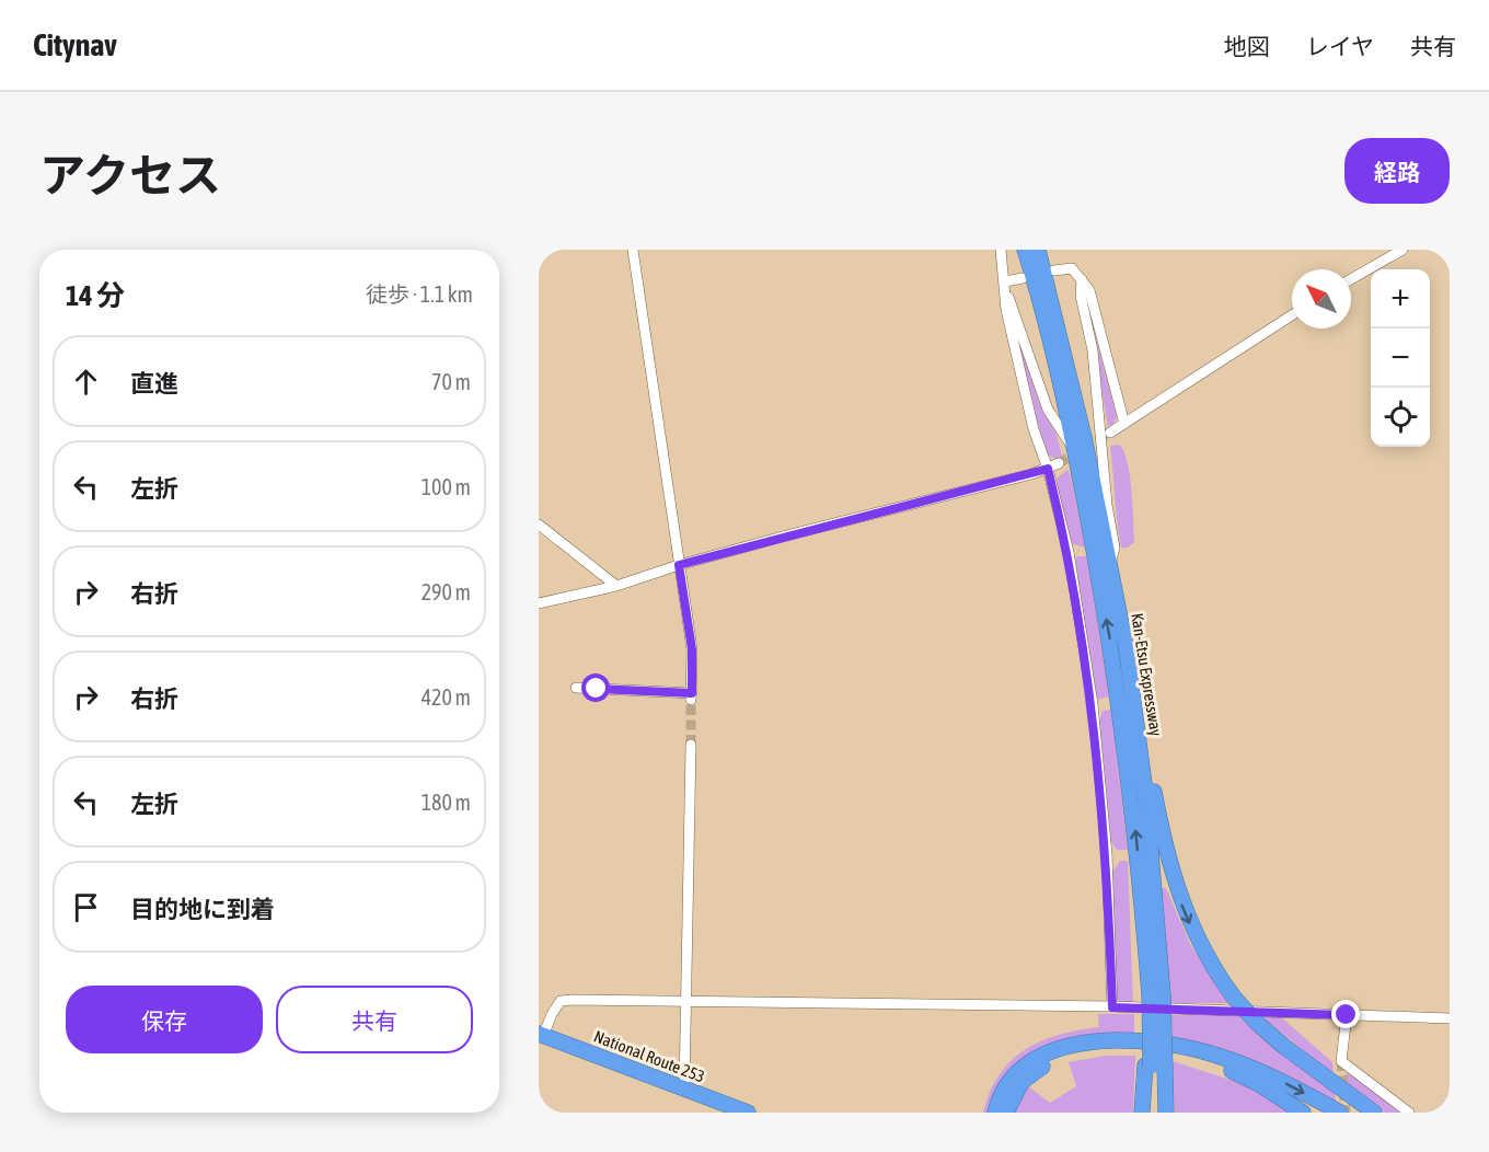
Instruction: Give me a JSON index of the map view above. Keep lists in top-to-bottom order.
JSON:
{
  "streets": {
    "highway": ["Kan-Etsu Expressway", "National Route 253"]
  },
  "north": "top left",
  "page": {
    "header": "Citynav",
    "nav": ["地図", "レイヤ", "共有"],
    "title": "アクセス",
    "buttons": [
      "経路",
      ["保存", "共有"]
    ],
    "heading": ["14 分", "徒歩 · 1.1 km"],
    "map_buttons": ["+", "−"],
    "list": [
      ["直進", "70 m"],
      ["左折", "100 m"],
      ["右折", "290 m"],
      ["右折", "420 m"],
      ["左折", "180 m"],
      "目的地に到着"
    ]
  }
}
